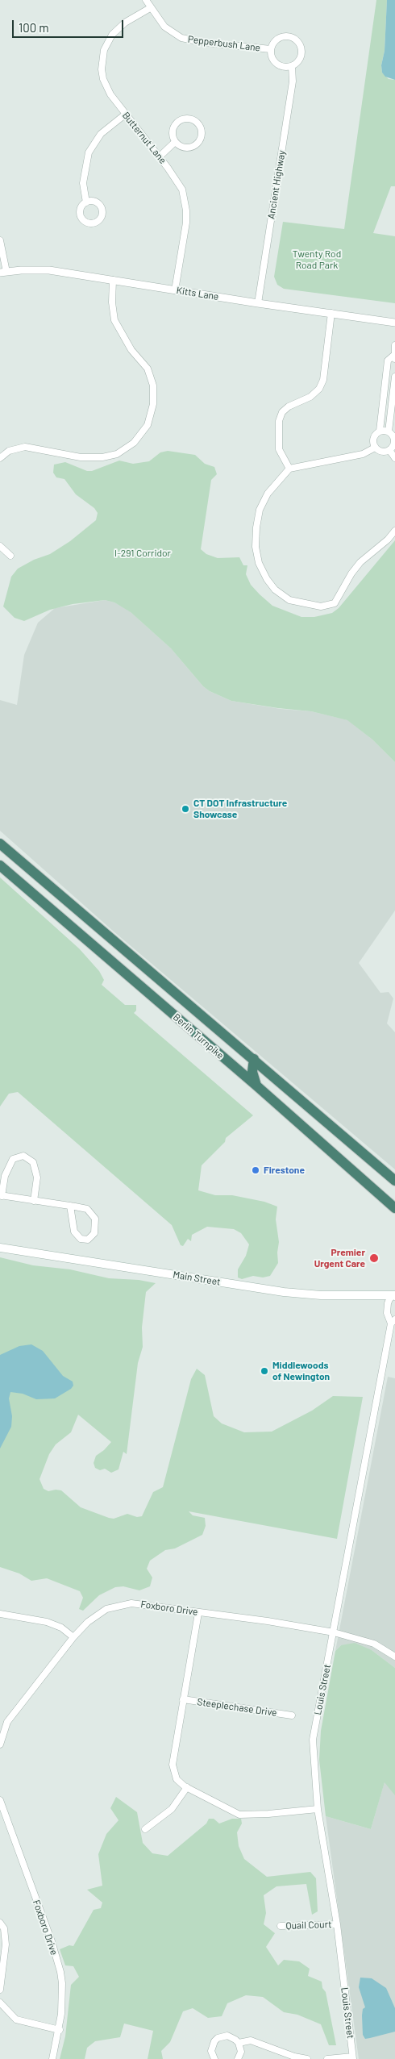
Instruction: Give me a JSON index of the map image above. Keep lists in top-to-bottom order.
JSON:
{
  "streets": {
    "highway": ["Berlin Turnpike"],
    "main road": ["Main Street"],
    "street": [
      "Pepperbush Lane",
      "Butternut Lane",
      "Ancient Highway",
      "Kitts Lane",
      "Foxboro Drive",
      "Louis Street",
      "Steeplechase Drive",
      "Quail Court"
    ]
  },
  "crossings": [
    ["Pepperbush Lane", "Butternut Lane"],
    ["Pepperbush Lane", "Ancient Highway"],
    ["Butternut Lane", "Kitts Lane"],
    ["Ancient Highway", "Kitts Lane"],
    ["Main Street", "Louis Street"],
    ["Foxboro Drive", "Louis Street"],
    ["Foxboro Drive", "Steeplechase Drive"],
    ["Louis Street", "Steeplechase Drive"],
    ["Louis Street", "Quail Court"]
  ],
  "parks": ["Twenty Rod Road Park", "I-291 Corridor"],
  "places": [
    "CT DOT Infrastructure Showcase",
    "Firestone",
    "Premier Urgent Care",
    "Middlewoods of Newington"
  ],
  "scale_bar": "100 m"
}
